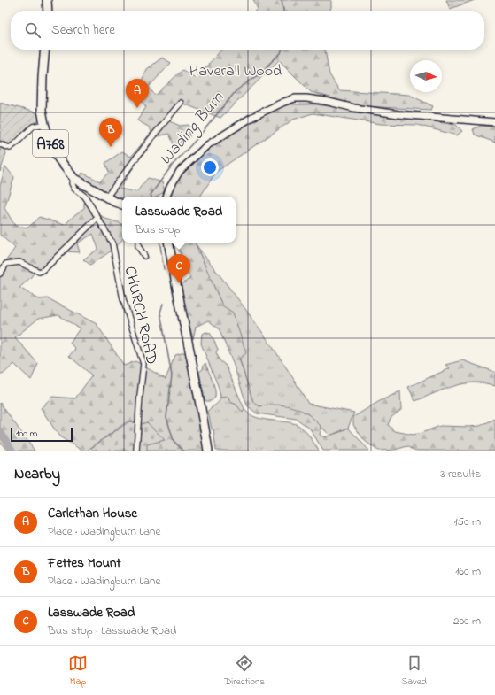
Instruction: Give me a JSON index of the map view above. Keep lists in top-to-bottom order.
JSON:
{
  "streets": {
    "main road": ["A768"],
    "street": ["CHURCH ROAD"]
  },
  "crossings": [
    ["A768", "CHURCH ROAD"]
  ],
  "water": ["Wading Burn"],
  "parks": ["Haverall Wood"],
  "scale_bar": "100 m",
  "north": "right",
  "page": {
    "search": "Search here",
    "pins": ["A", "B", "C"],
    "popup": ["Lasswade Road", "Bus stop"],
    "scale": "100 m",
    "heading": ["Nearby", "3 results"],
    "list": [
      {
        "mark": "A",
        "name": "Carlethan House",
        "note": "Place · Wadingburn Lane",
        "value": "150 m"
      },
      {
        "mark": "B",
        "name": "Fettes Mount",
        "note": "Place · Wadingburn Lane",
        "value": "160 m"
      },
      {
        "mark": "C",
        "name": "Lasswade Road",
        "note": "Bus stop · Lasswade Road",
        "value": "200 m"
      }
    ],
    "nav": ["Map", "Directions", "Saved"]
  }
}
